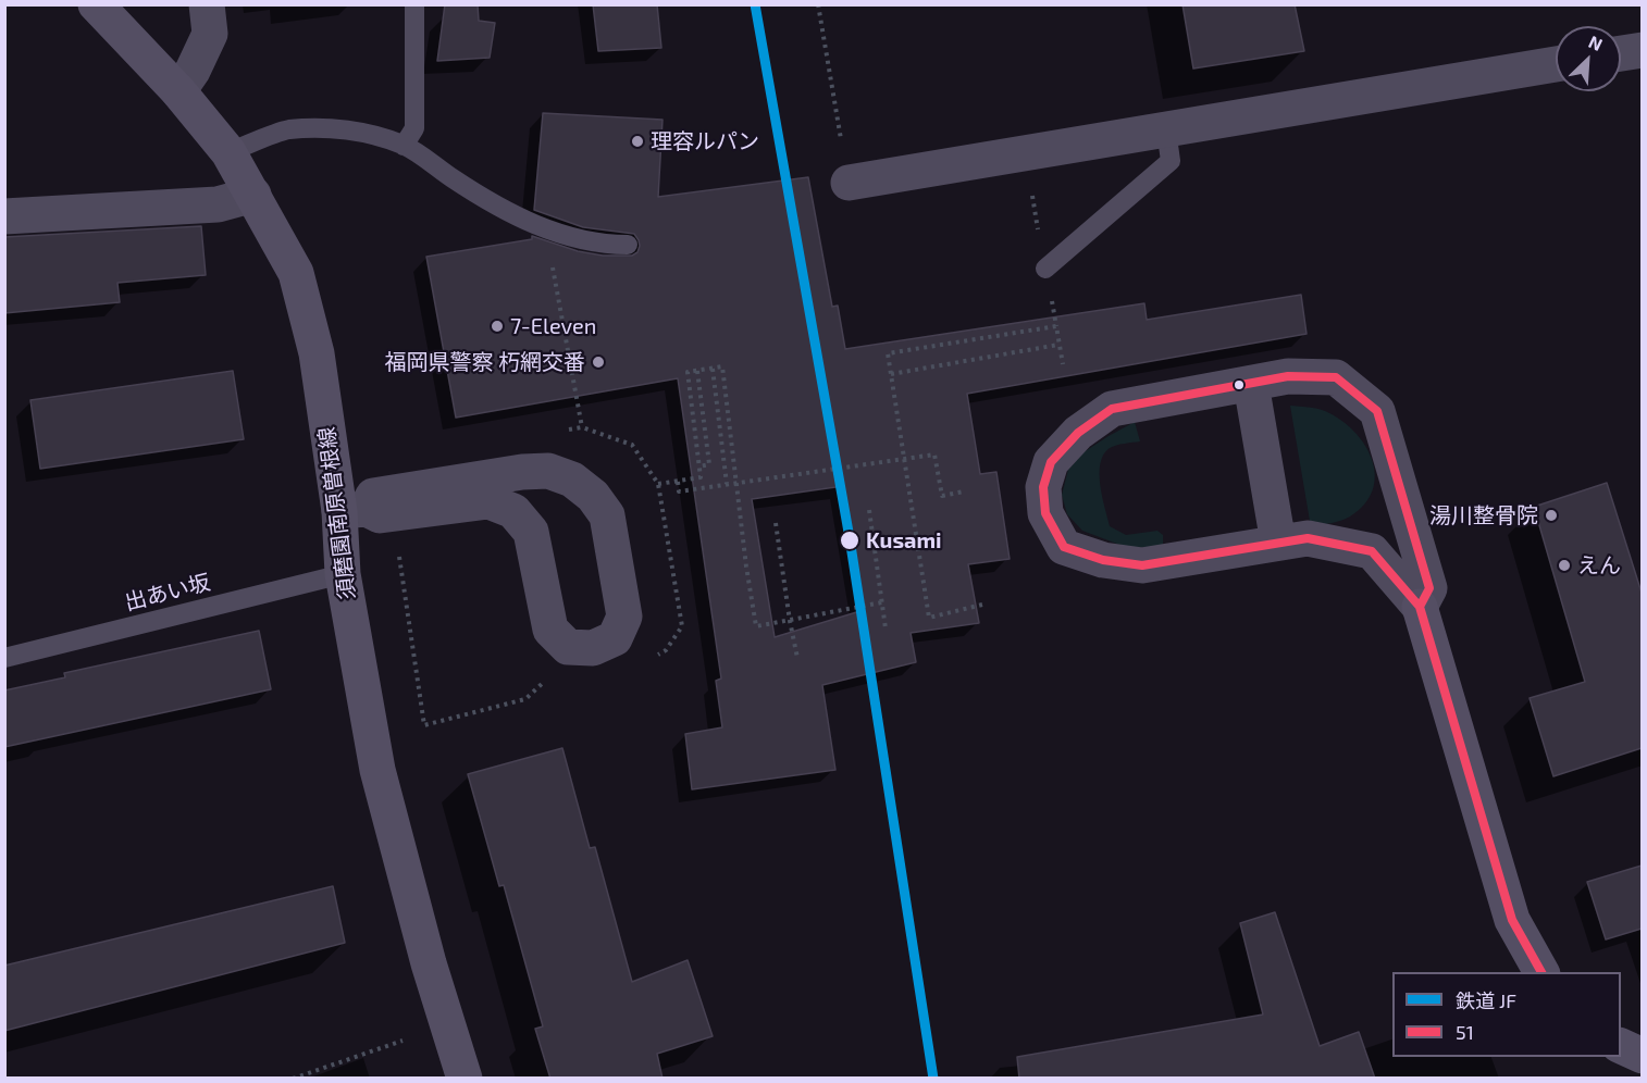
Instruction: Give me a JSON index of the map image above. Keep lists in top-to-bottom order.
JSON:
{
  "streets": {
    "main road": ["須磨園南原曽根線"],
    "lane": ["出あい坂"]
  },
  "crossings": [
    ["須磨園南原曽根線", "出あい坂"]
  ],
  "places": [
    "理容ルパン",
    "7-Eleven",
    "福岡県警察 朽網交番",
    "湯川整骨院",
    "Kusami",
    "えん"
  ],
  "lines": ["rail line JF", "transit line 51"],
  "legend": ["鉄道 JF", "51"],
  "north": "top right"
}
